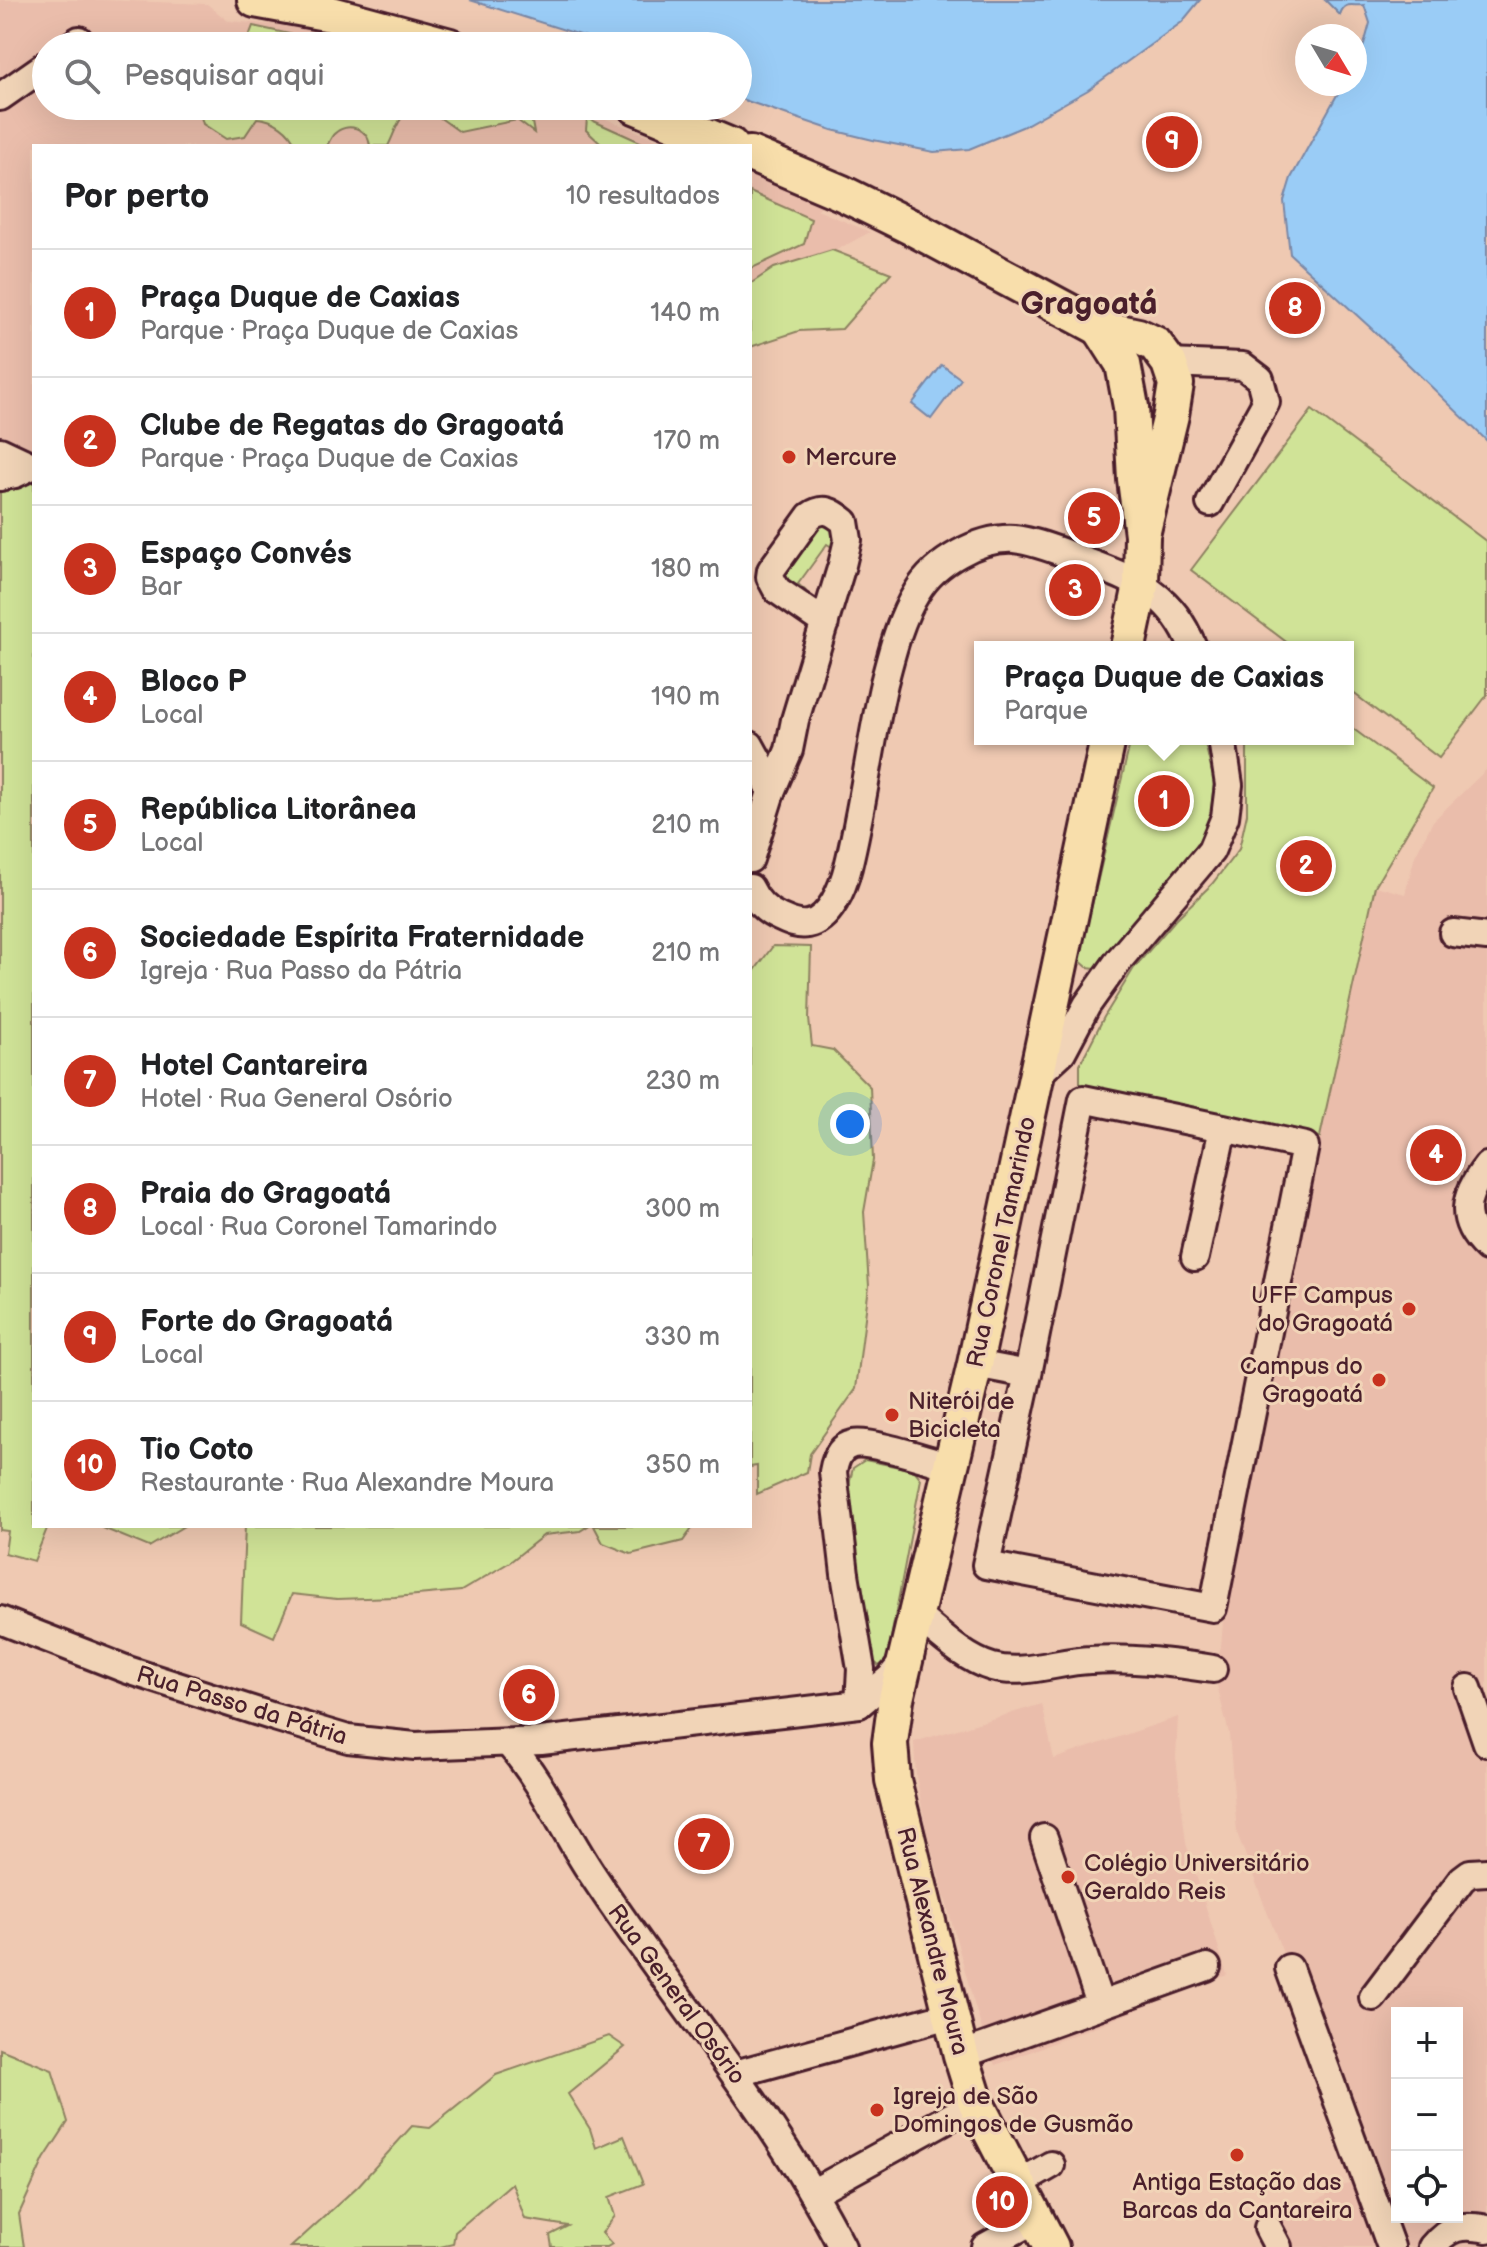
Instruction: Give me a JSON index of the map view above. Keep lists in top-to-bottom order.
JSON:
{
  "streets": {
    "main road": ["Rua Coronel Tamarindo", "Rua Alexandre Moura"],
    "street": ["Rua Passo da Pátria", "Rua General Osório"]
  },
  "crossings": [
    ["Rua Coronel Tamarindo", "Rua Alexandre Moura"],
    ["Rua Passo da Pátria", "Rua General Osório"]
  ],
  "districts": ["Gragoatá"],
  "places": [
    "Mercure",
    "UFF Campus do Gragoatá",
    "Campus do Gragoatá",
    "Niterói de Bicicleta",
    "Colégio Universitário Geraldo Reis",
    "Igreja de São Domingos de Gusmão",
    "Antiga Estação das Barcas da Cantareira"
  ],
  "north": "bottom right",
  "page": {
    "search": "Pesquisar aqui",
    "pins": [
      "9",
      "8",
      "5",
      "3",
      "1",
      "2",
      "4",
      "6",
      "7",
      "10"
    ],
    "heading": ["Por perto", "10 resultados"],
    "list": [
      {
        "mark": "1",
        "name": "Praça Duque de Caxias",
        "note": "Parque · Praça Duque de Caxias",
        "value": "140 m"
      },
      {
        "mark": "2",
        "name": "Clube de Regatas do Gragoatá",
        "note": "Parque · Praça Duque de Caxias",
        "value": "170 m"
      },
      {
        "mark": "3",
        "name": "Espaço Convés",
        "note": "Bar",
        "value": "180 m"
      },
      {
        "mark": "4",
        "name": "Bloco P",
        "note": "Local",
        "value": "190 m"
      },
      {
        "mark": "5",
        "name": "República Litorânea",
        "note": "Local",
        "value": "210 m"
      },
      {
        "mark": "6",
        "name": "Sociedade Espírita Fraternidade",
        "note": "Igreja · Rua Passo da Pátria",
        "value": "210 m"
      },
      {
        "mark": "7",
        "name": "Hotel Cantareira",
        "note": "Hotel · Rua General Osório",
        "value": "230 m"
      },
      {
        "mark": "8",
        "name": "Praia do Gragoatá",
        "note": "Local · Rua Coronel Tamarindo",
        "value": "300 m"
      },
      {
        "mark": "9",
        "name": "Forte do Gragoatá",
        "note": "Local",
        "value": "330 m"
      },
      {
        "mark": "10",
        "name": "Tio Coto",
        "note": "Restaurante · Rua Alexandre Moura",
        "value": "350 m"
      }
    ],
    "popup": ["Praça Duque de Caxias", "Parque"],
    "map_buttons": ["+", "−"]
  }
}
